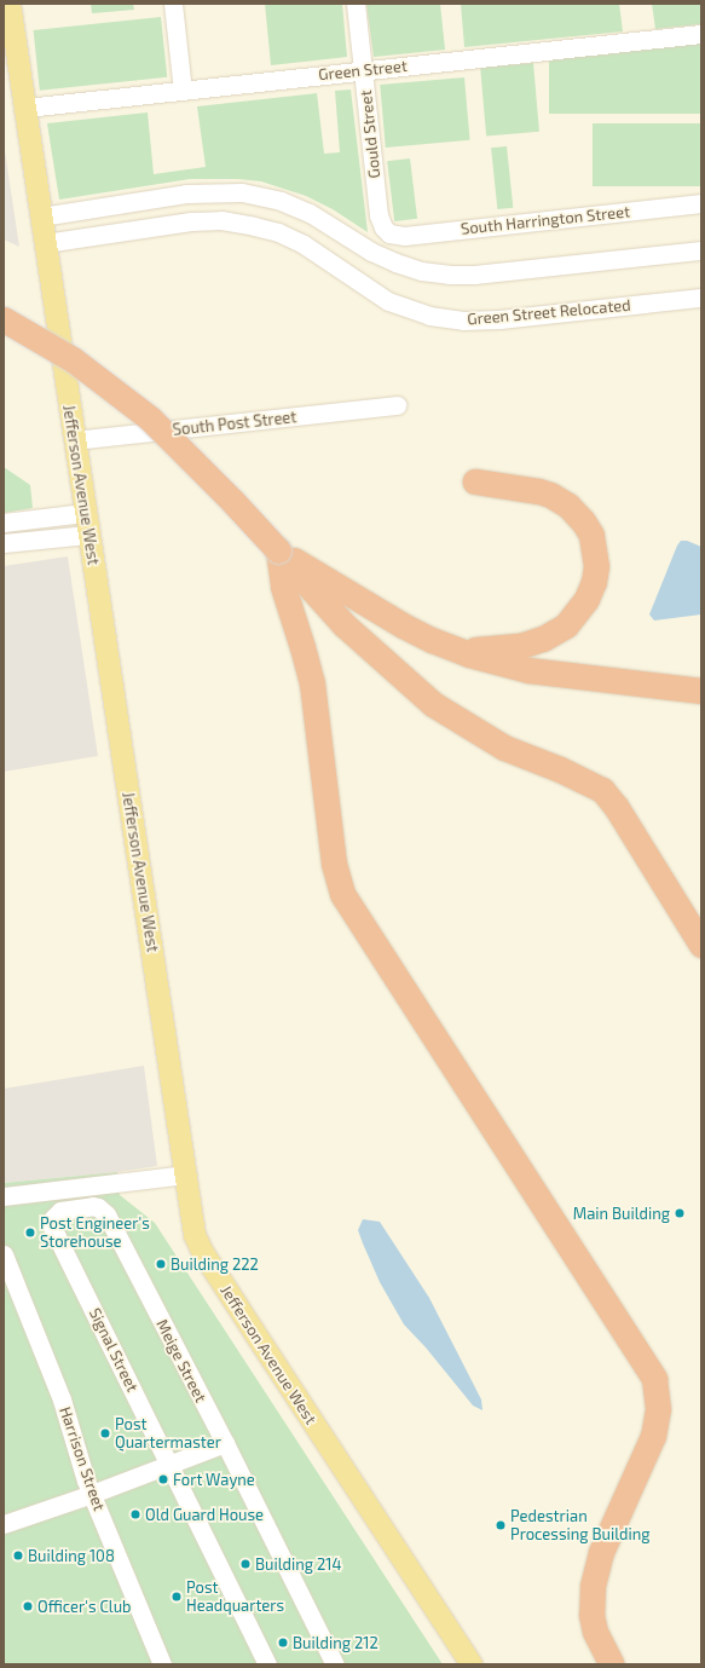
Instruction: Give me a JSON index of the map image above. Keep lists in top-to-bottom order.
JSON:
{
  "streets": {
    "main road": ["Jefferson Avenue West"],
    "street": [
      "Green Street",
      "Gould Street",
      "South Harrington Street",
      "Green Street Relocated",
      "South Post Street",
      "Signal Street",
      "Meige Street",
      "Harrison Street"
    ]
  },
  "crossings": [
    ["Green Street", "Gould Street"],
    ["Green Street", "Jefferson Avenue West"],
    ["Gould Street", "South Harrington Street"],
    ["Green Street Relocated", "Jefferson Avenue West"],
    ["South Post Street", "Jefferson Avenue West"],
    ["Signal Street", "Meige Street"]
  ],
  "places": [
    "Main Building",
    "Post Engineer's Storehouse",
    "Building 222",
    "Post Quartermaster",
    "Fort Wayne",
    "Old Guard House",
    "Pedestrian Processing Building",
    "Building 108",
    "Building 214",
    "Post Headquarters",
    "Officer's Club",
    "Building 212"
  ]
}
